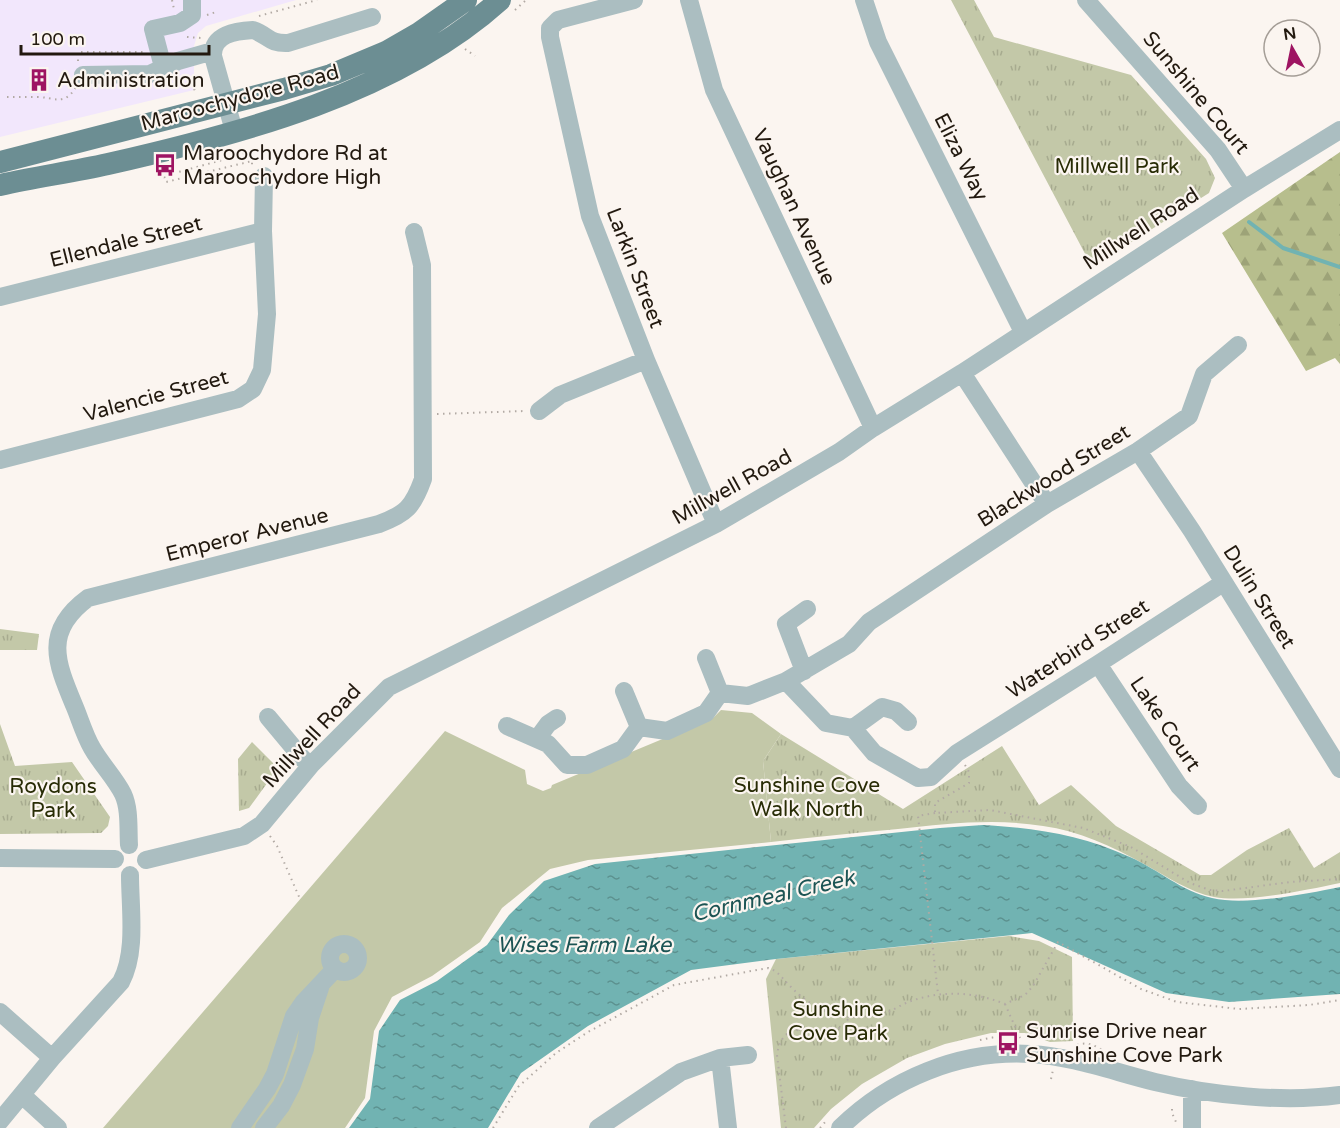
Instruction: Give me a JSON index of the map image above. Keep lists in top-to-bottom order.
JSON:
{
  "streets": {
    "main road": ["Maroochydore Road"],
    "street": [
      "Sunshine Court",
      "Eliza Way",
      "Vaughan Avenue",
      "Millwell Road",
      "Ellendale Street",
      "Larkin Street",
      "Valencie Street",
      "Blackwood Street",
      "Emperor Avenue",
      "Dulin Street",
      "Waterbird Street",
      "Lake Court"
    ]
  },
  "crossings": [
    ["Sunshine Court", "Millwell Road"],
    ["Eliza Way", "Millwell Road"],
    ["Vaughan Avenue", "Millwell Road"],
    ["Millwell Road", "Larkin Street"],
    ["Millwell Road", "Emperor Avenue"],
    ["Ellendale Street", "Valencie Street"],
    ["Blackwood Street", "Dulin Street"],
    ["Dulin Street", "Waterbird Street"],
    ["Waterbird Street", "Lake Court"]
  ],
  "water": ["Cornmeal Creek", "Wises Farm Lake"],
  "parks": [
    "Millwell Park",
    "Sunshine Cove Walk North",
    "Roydons Park",
    "Sunshine Cove Park"
  ],
  "places": {
    "building": ["Administration"],
    "bus stop": ["Maroochydore Rd at Maroochydore High", "Sunrise Drive near Sunshine Cove Park"]
  },
  "scale_bar": "100 m",
  "north": "top"
}
